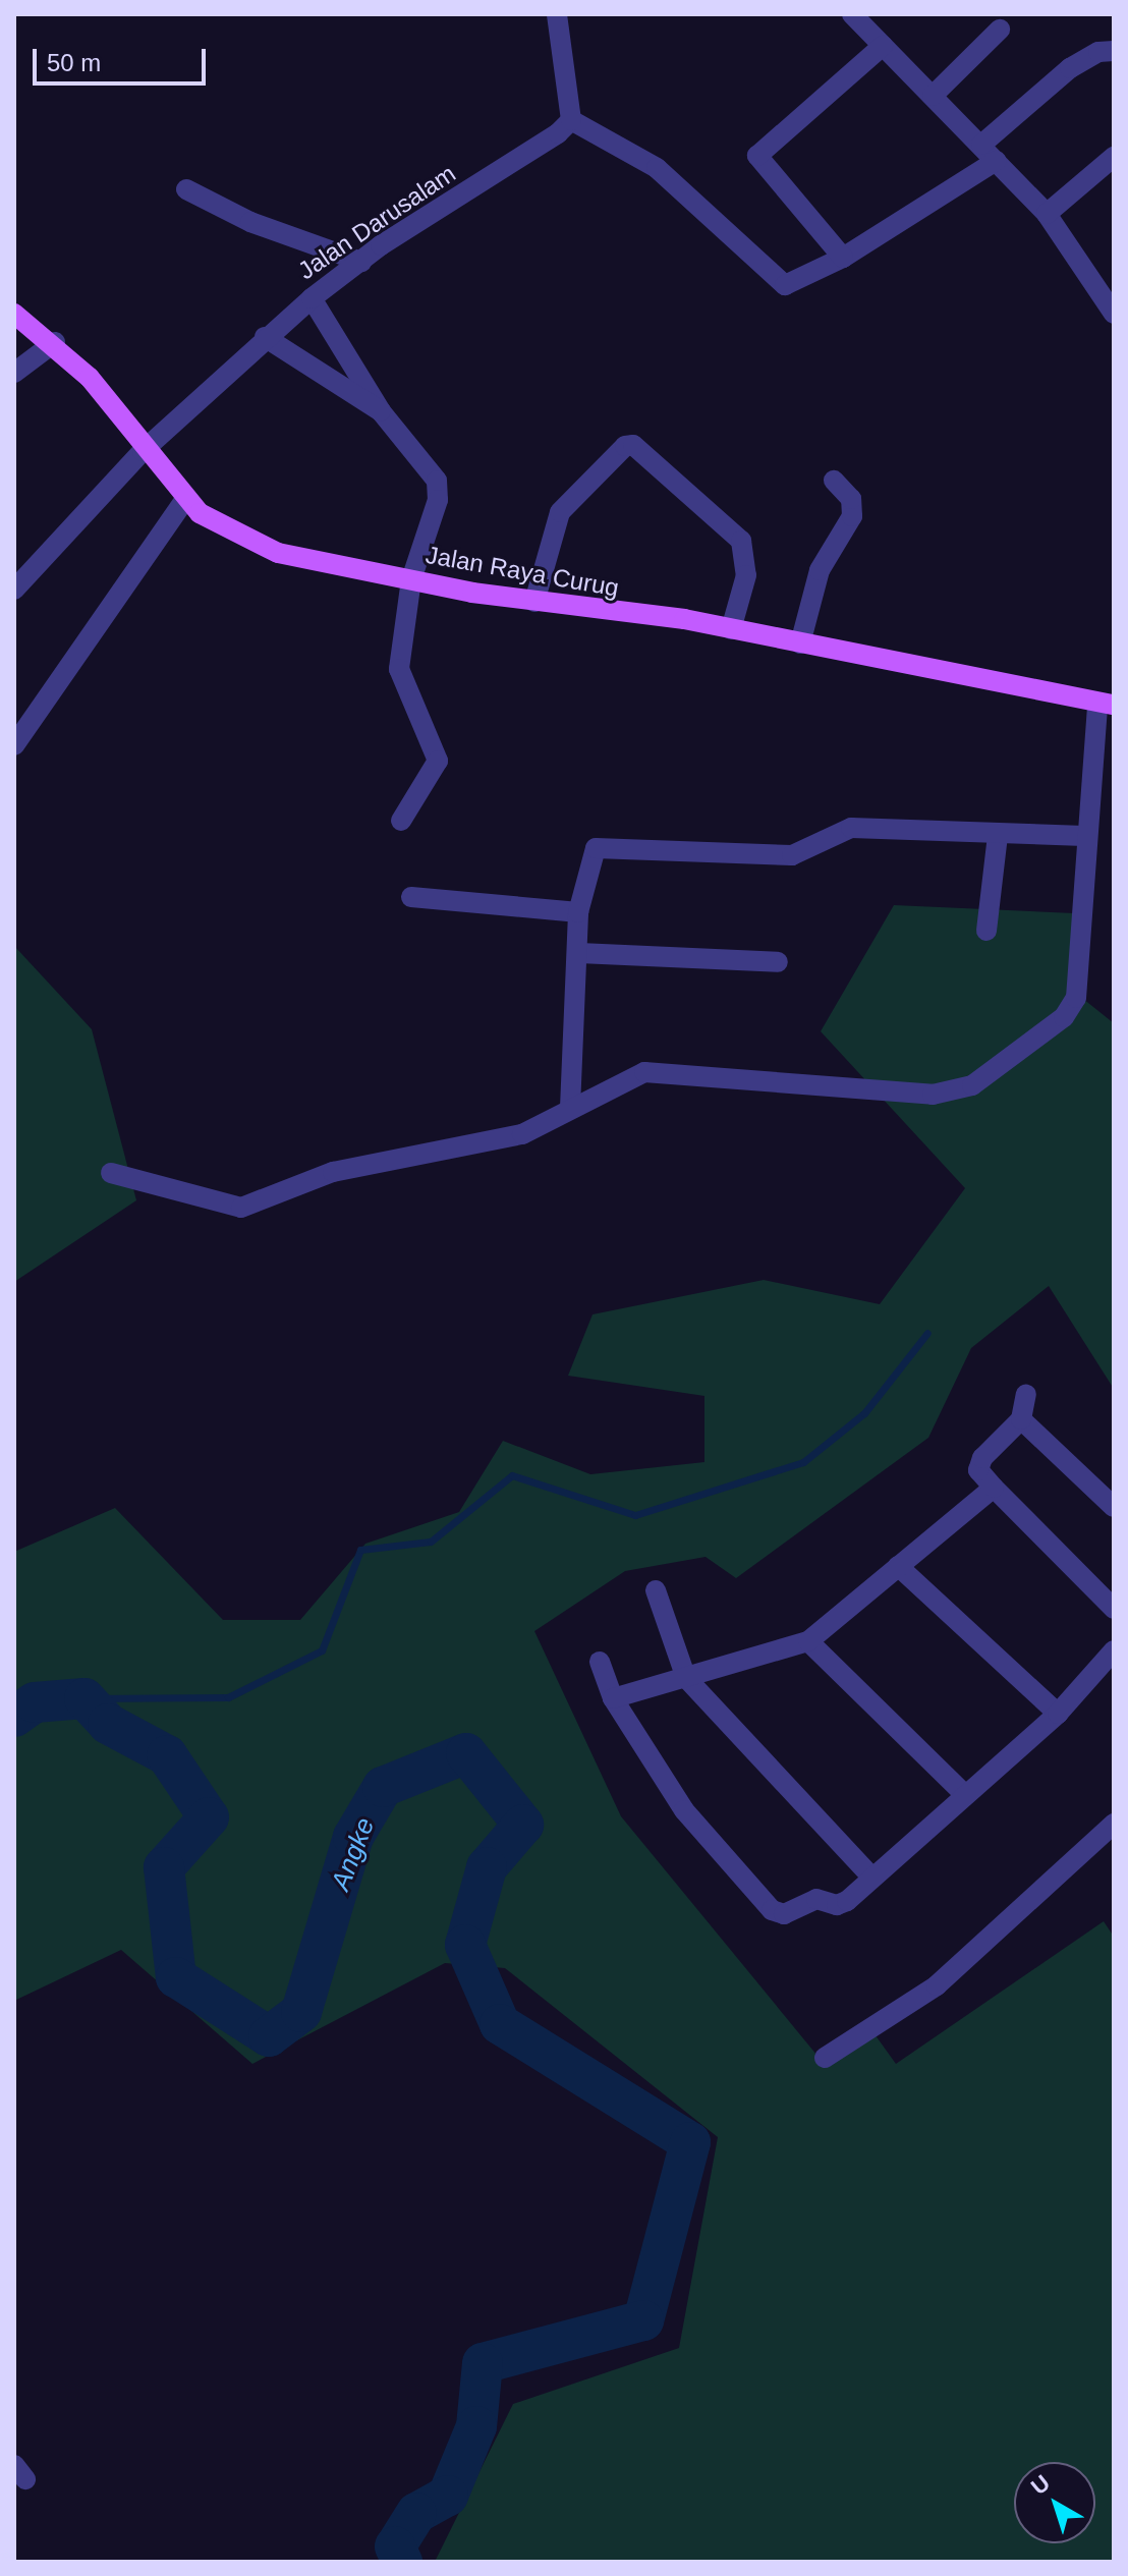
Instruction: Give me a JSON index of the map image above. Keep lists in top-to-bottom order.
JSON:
{
  "streets": {
    "main road": ["Jalan Raya Curug"],
    "street": ["Jalan Darusalam"]
  },
  "crossings": [
    ["Jalan Darusalam", "Jalan Raya Curug"]
  ],
  "water": ["Angke"],
  "scale_bar": "50 m",
  "north": "top left"
}
